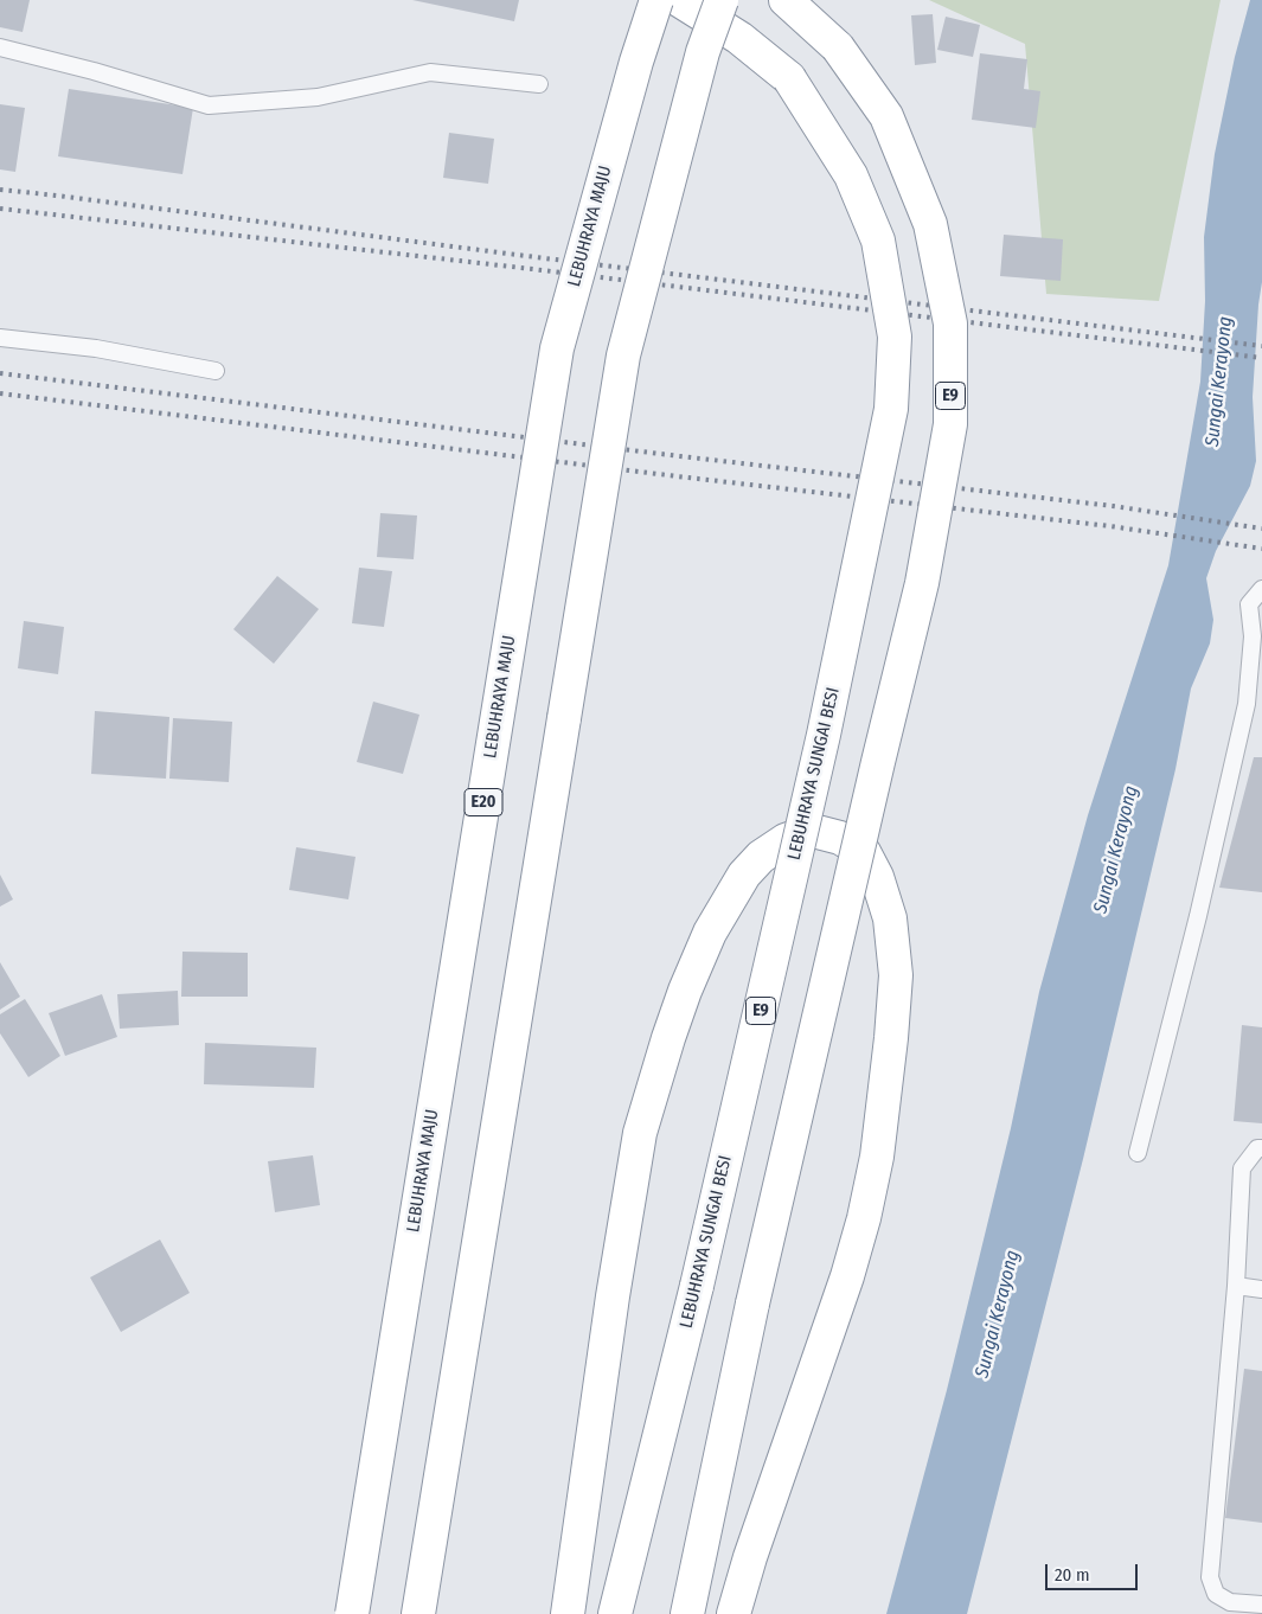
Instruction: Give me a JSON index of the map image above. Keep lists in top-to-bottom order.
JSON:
{
  "streets": {
    "highway": [
      "LEBUHRAYA MAJU",
      "E9",
      "LEBUHRAYA SUNGAI BESI",
      "E20"
    ]
  },
  "water": ["Sungai Kerayong"],
  "scale_bar": "20 m"
}
